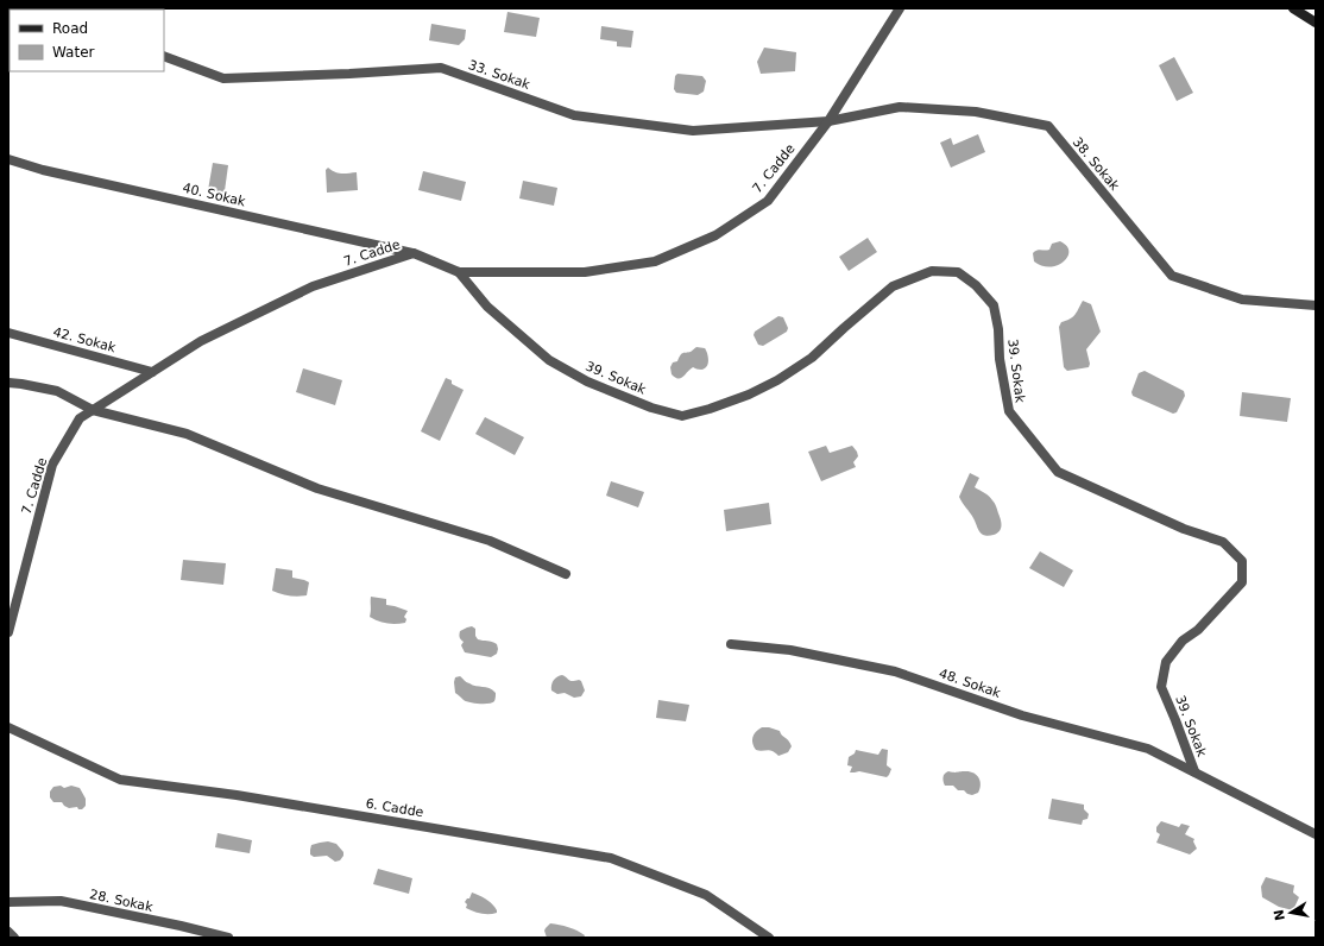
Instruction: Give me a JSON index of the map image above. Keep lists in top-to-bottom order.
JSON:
{
  "streets": {
    "street": [
      "33. Sokak",
      "38. Sokak",
      "7. Cadde",
      "40. Sokak",
      "42. Sokak",
      "39. Sokak",
      "48. Sokak",
      "6. Cadde",
      "28. Sokak"
    ]
  },
  "crossings": [
    ["33. Sokak", "38. Sokak"],
    ["33. Sokak", "7. Cadde"],
    ["38. Sokak", "7. Cadde"],
    ["7. Cadde", "40. Sokak"],
    ["7. Cadde", "42. Sokak"],
    ["7. Cadde", "39. Sokak"],
    ["39. Sokak", "48. Sokak"]
  ],
  "legend": ["Road", "Water"],
  "north": "left"
}
